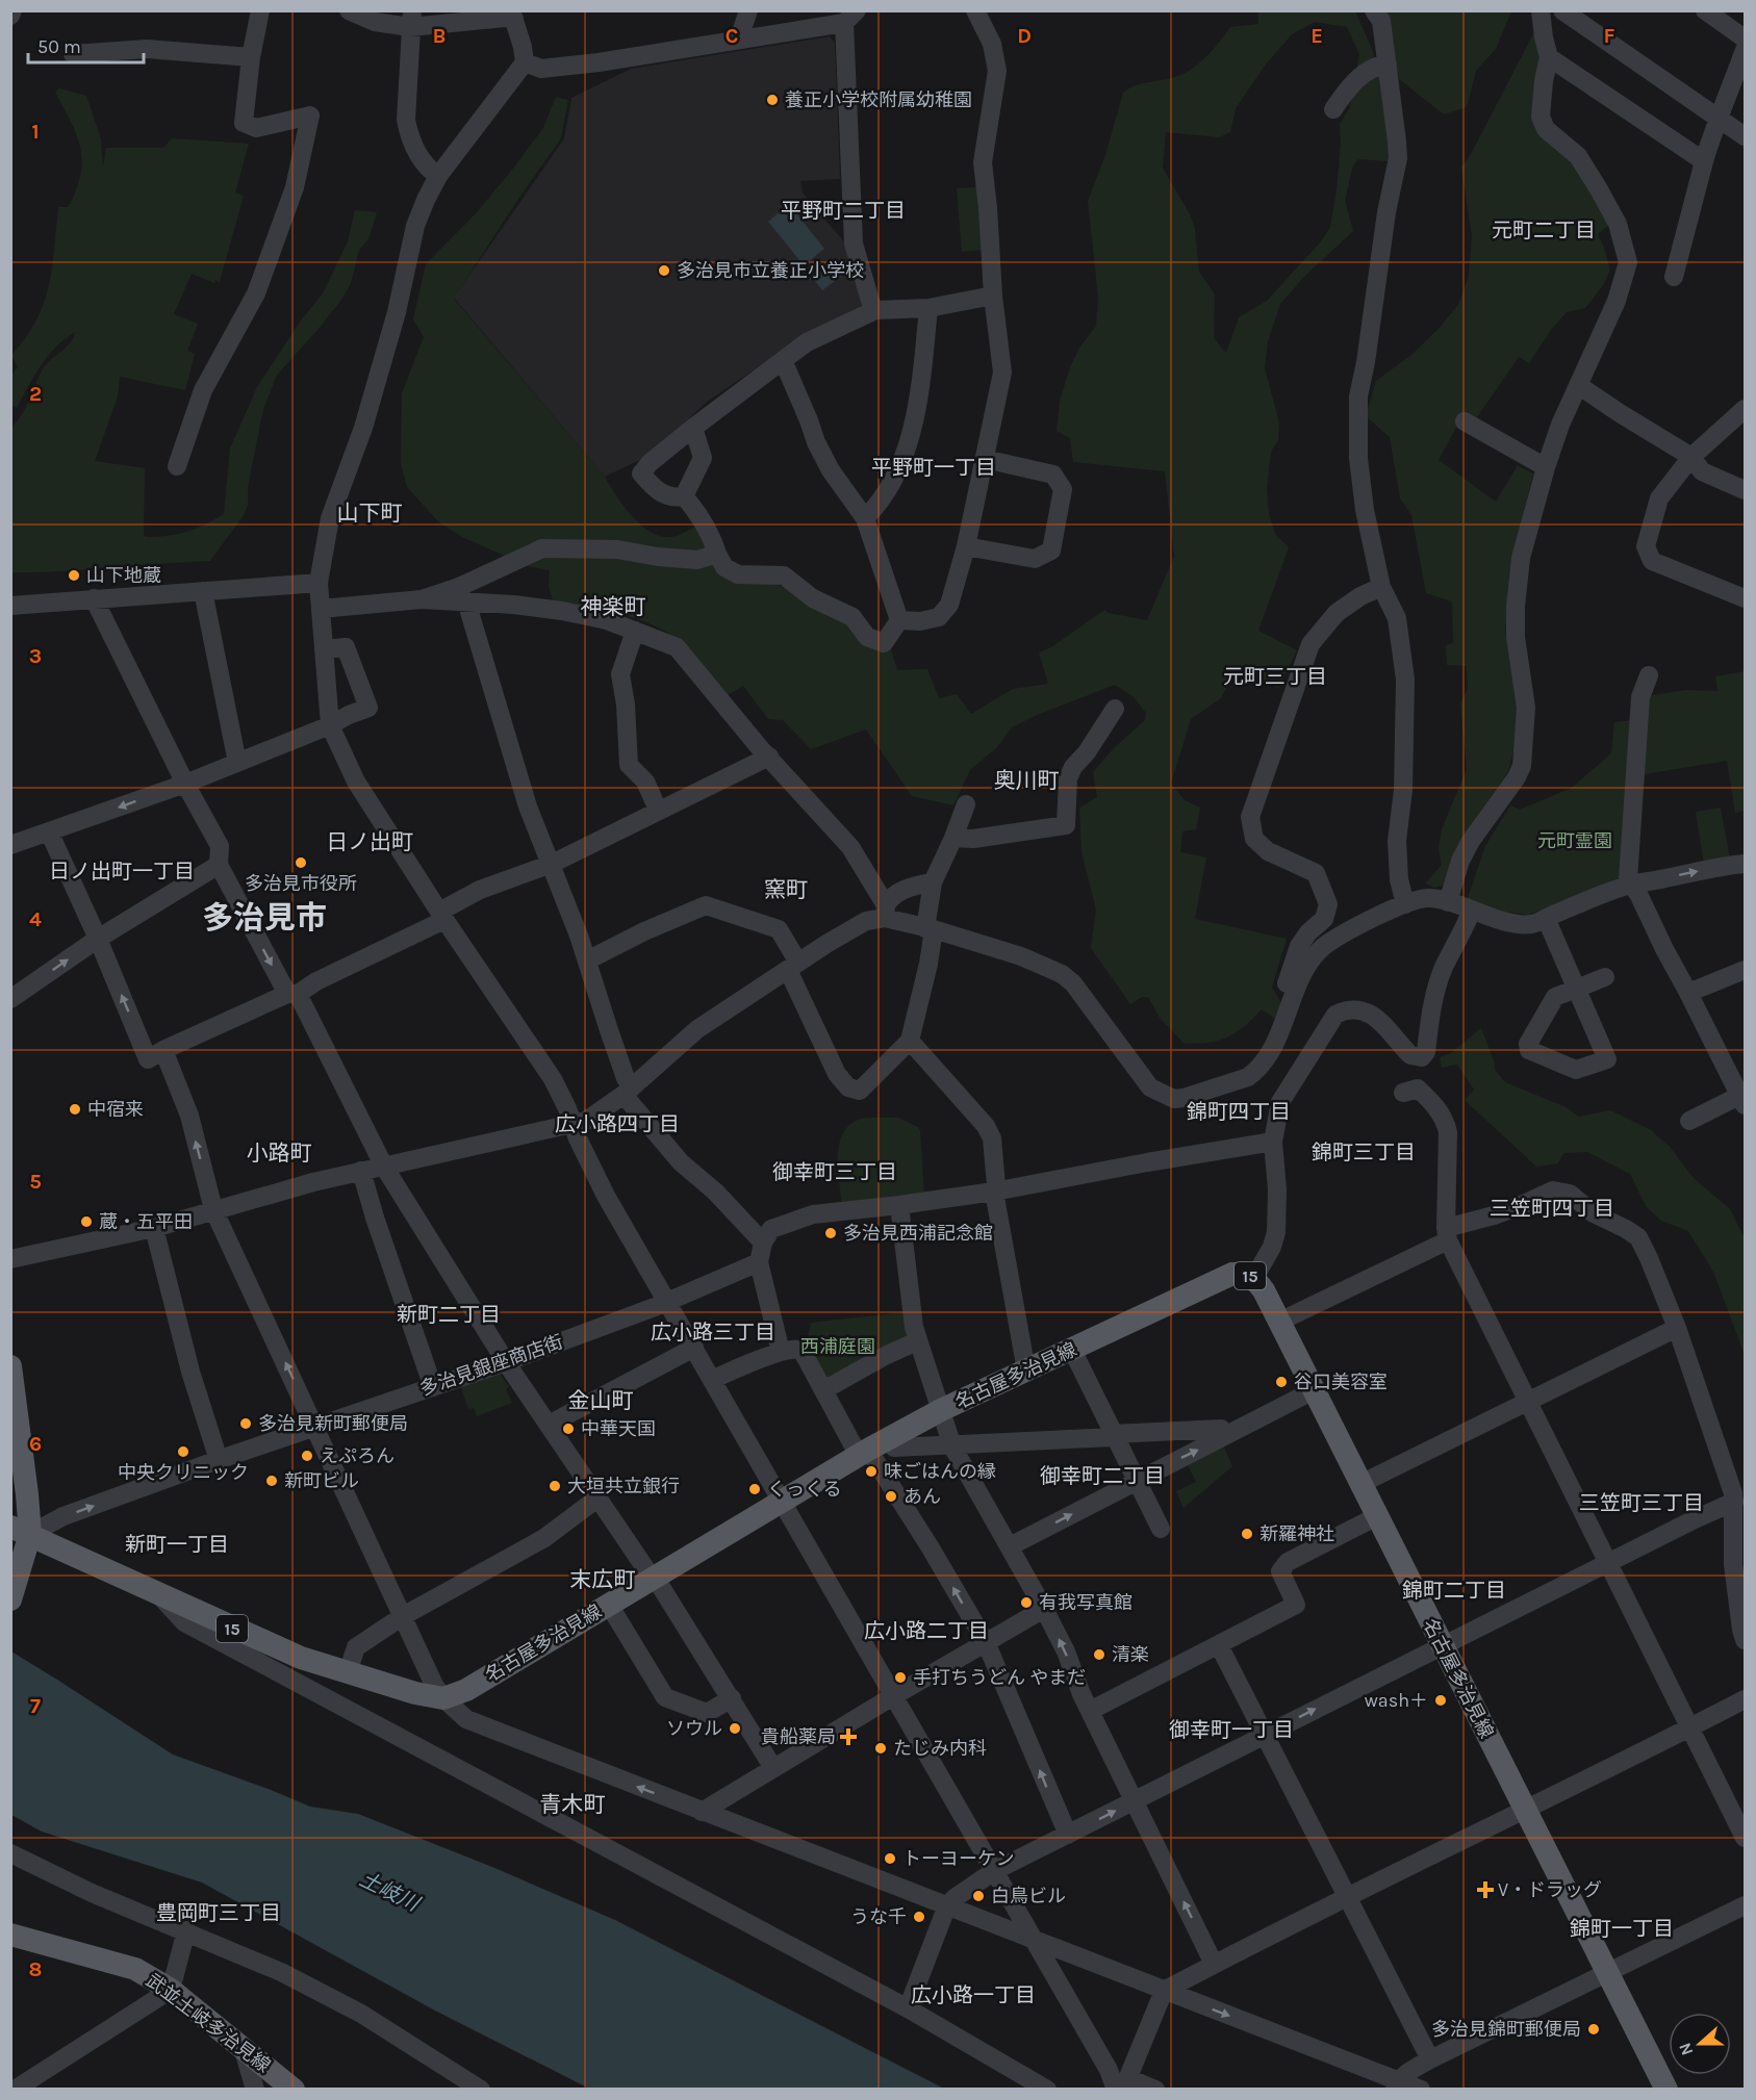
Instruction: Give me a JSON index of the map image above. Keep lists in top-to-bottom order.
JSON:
{
  "streets": {
    "main road": ["15", "名古屋多治見線", "武並土岐多治見線"],
    "street": ["多治見銀座商店街"]
  },
  "crossings": [
    ["15", "多治見銀座商店街"],
    ["15", "名古屋多治見線"]
  ],
  "districts": [
    "平野町二丁目",
    "元町二丁目",
    "平野町一丁目",
    "山下町",
    "神楽町",
    "元町三丁目",
    "奥川町",
    "日ノ出町",
    "日ノ出町一丁目",
    "窯町",
    "多治見市",
    "錦町四丁目",
    "広小路四丁目",
    "錦町三丁目",
    "小路町",
    "御幸町三丁目",
    "三笠町四丁目",
    "新町二丁目",
    "広小路三丁目",
    "金山町",
    "御幸町二丁目",
    "三笠町三丁目",
    "新町一丁目",
    "末広町",
    "錦町二丁目",
    "広小路二丁目",
    "御幸町一丁目",
    "青木町",
    "豊岡町三丁目",
    "錦町一丁目",
    "広小路一丁目"
  ],
  "water": ["土岐川"],
  "parks": ["元町霊園", "西浦庭園"],
  "places": {
    "other": [
      "養正小学校附属幼稚園",
      "多治見市立養正小学校",
      "山下地蔵",
      "多治見市役所",
      "中宿来",
      "蔵・五平田",
      "多治見西浦記念館",
      "谷口美容室",
      "多治見新町郵便局",
      "中華天国",
      "中央クリニック",
      "えぷろん",
      "味ごはんの縁",
      "新町ビル",
      "大垣共立銀行",
      "くっくる",
      "あん",
      "新羅神社",
      "有我写真館",
      "清楽",
      "手打ちうどん やまだ",
      "wash＋",
      "ソウル",
      "たじみ内科",
      "トーヨーケン",
      "白鳥ビル",
      "うな千",
      "多治見錦町郵便局"
    ],
    "health": ["貴船薬局", "V・ドラッグ"]
  },
  "scale_bar": "50 m",
  "north": "left",
  "grid": {
    "columns": [
      "B",
      "C",
      "D",
      "E",
      "F"
    ],
    "rows": [
      "1",
      "2",
      "3",
      "4",
      "5",
      "6",
      "7",
      "8"
    ]
  }
}
